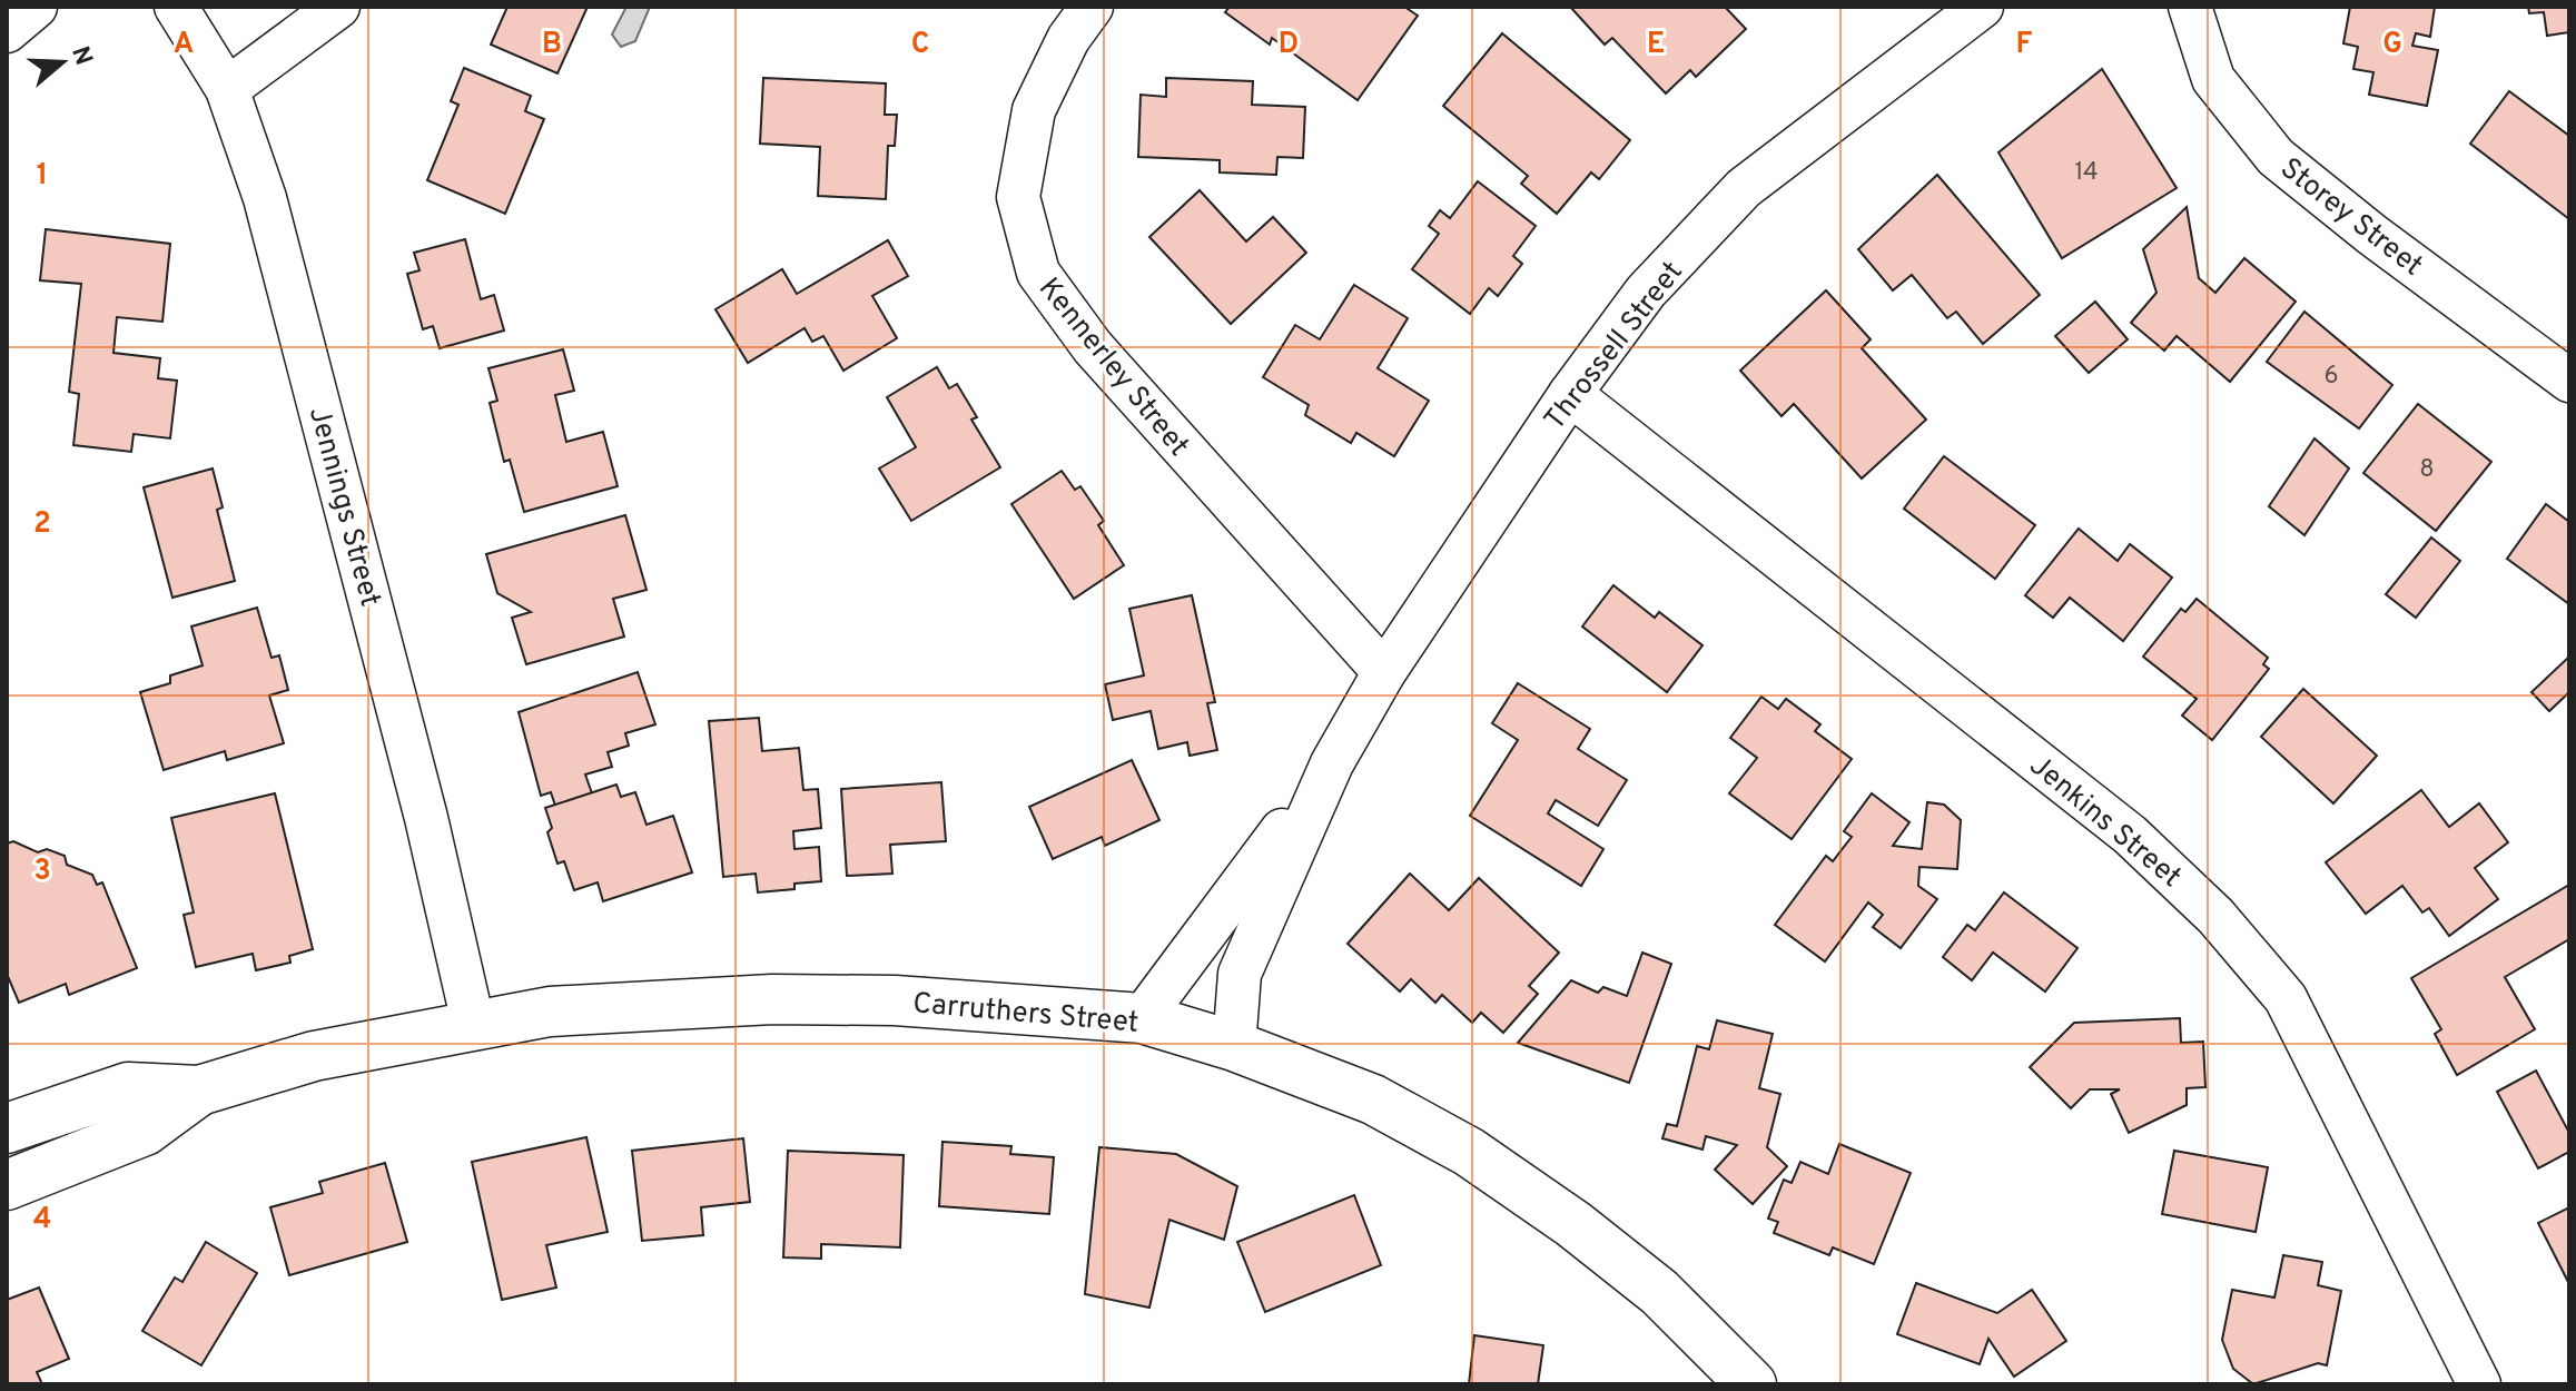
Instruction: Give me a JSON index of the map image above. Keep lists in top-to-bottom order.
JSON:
{
  "streets": {
    "main road": ["Carruthers Street"],
    "street": [
      "Storey Street",
      "Throssell Street",
      "Kennerley Street",
      "Jennings Street",
      "Jenkins Street"
    ]
  },
  "crossings": [
    ["Throssell Street", "Kennerley Street"],
    ["Throssell Street", "Jenkins Street"],
    ["Throssell Street", "Carruthers Street"],
    ["Jennings Street", "Carruthers Street"]
  ],
  "house_numbers": ["14", "6", "8"],
  "north": "right",
  "grid": {
    "columns": [
      "A",
      "B",
      "C",
      "D",
      "E",
      "F",
      "G"
    ],
    "rows": [
      "1",
      "2",
      "3",
      "4"
    ]
  }
}
